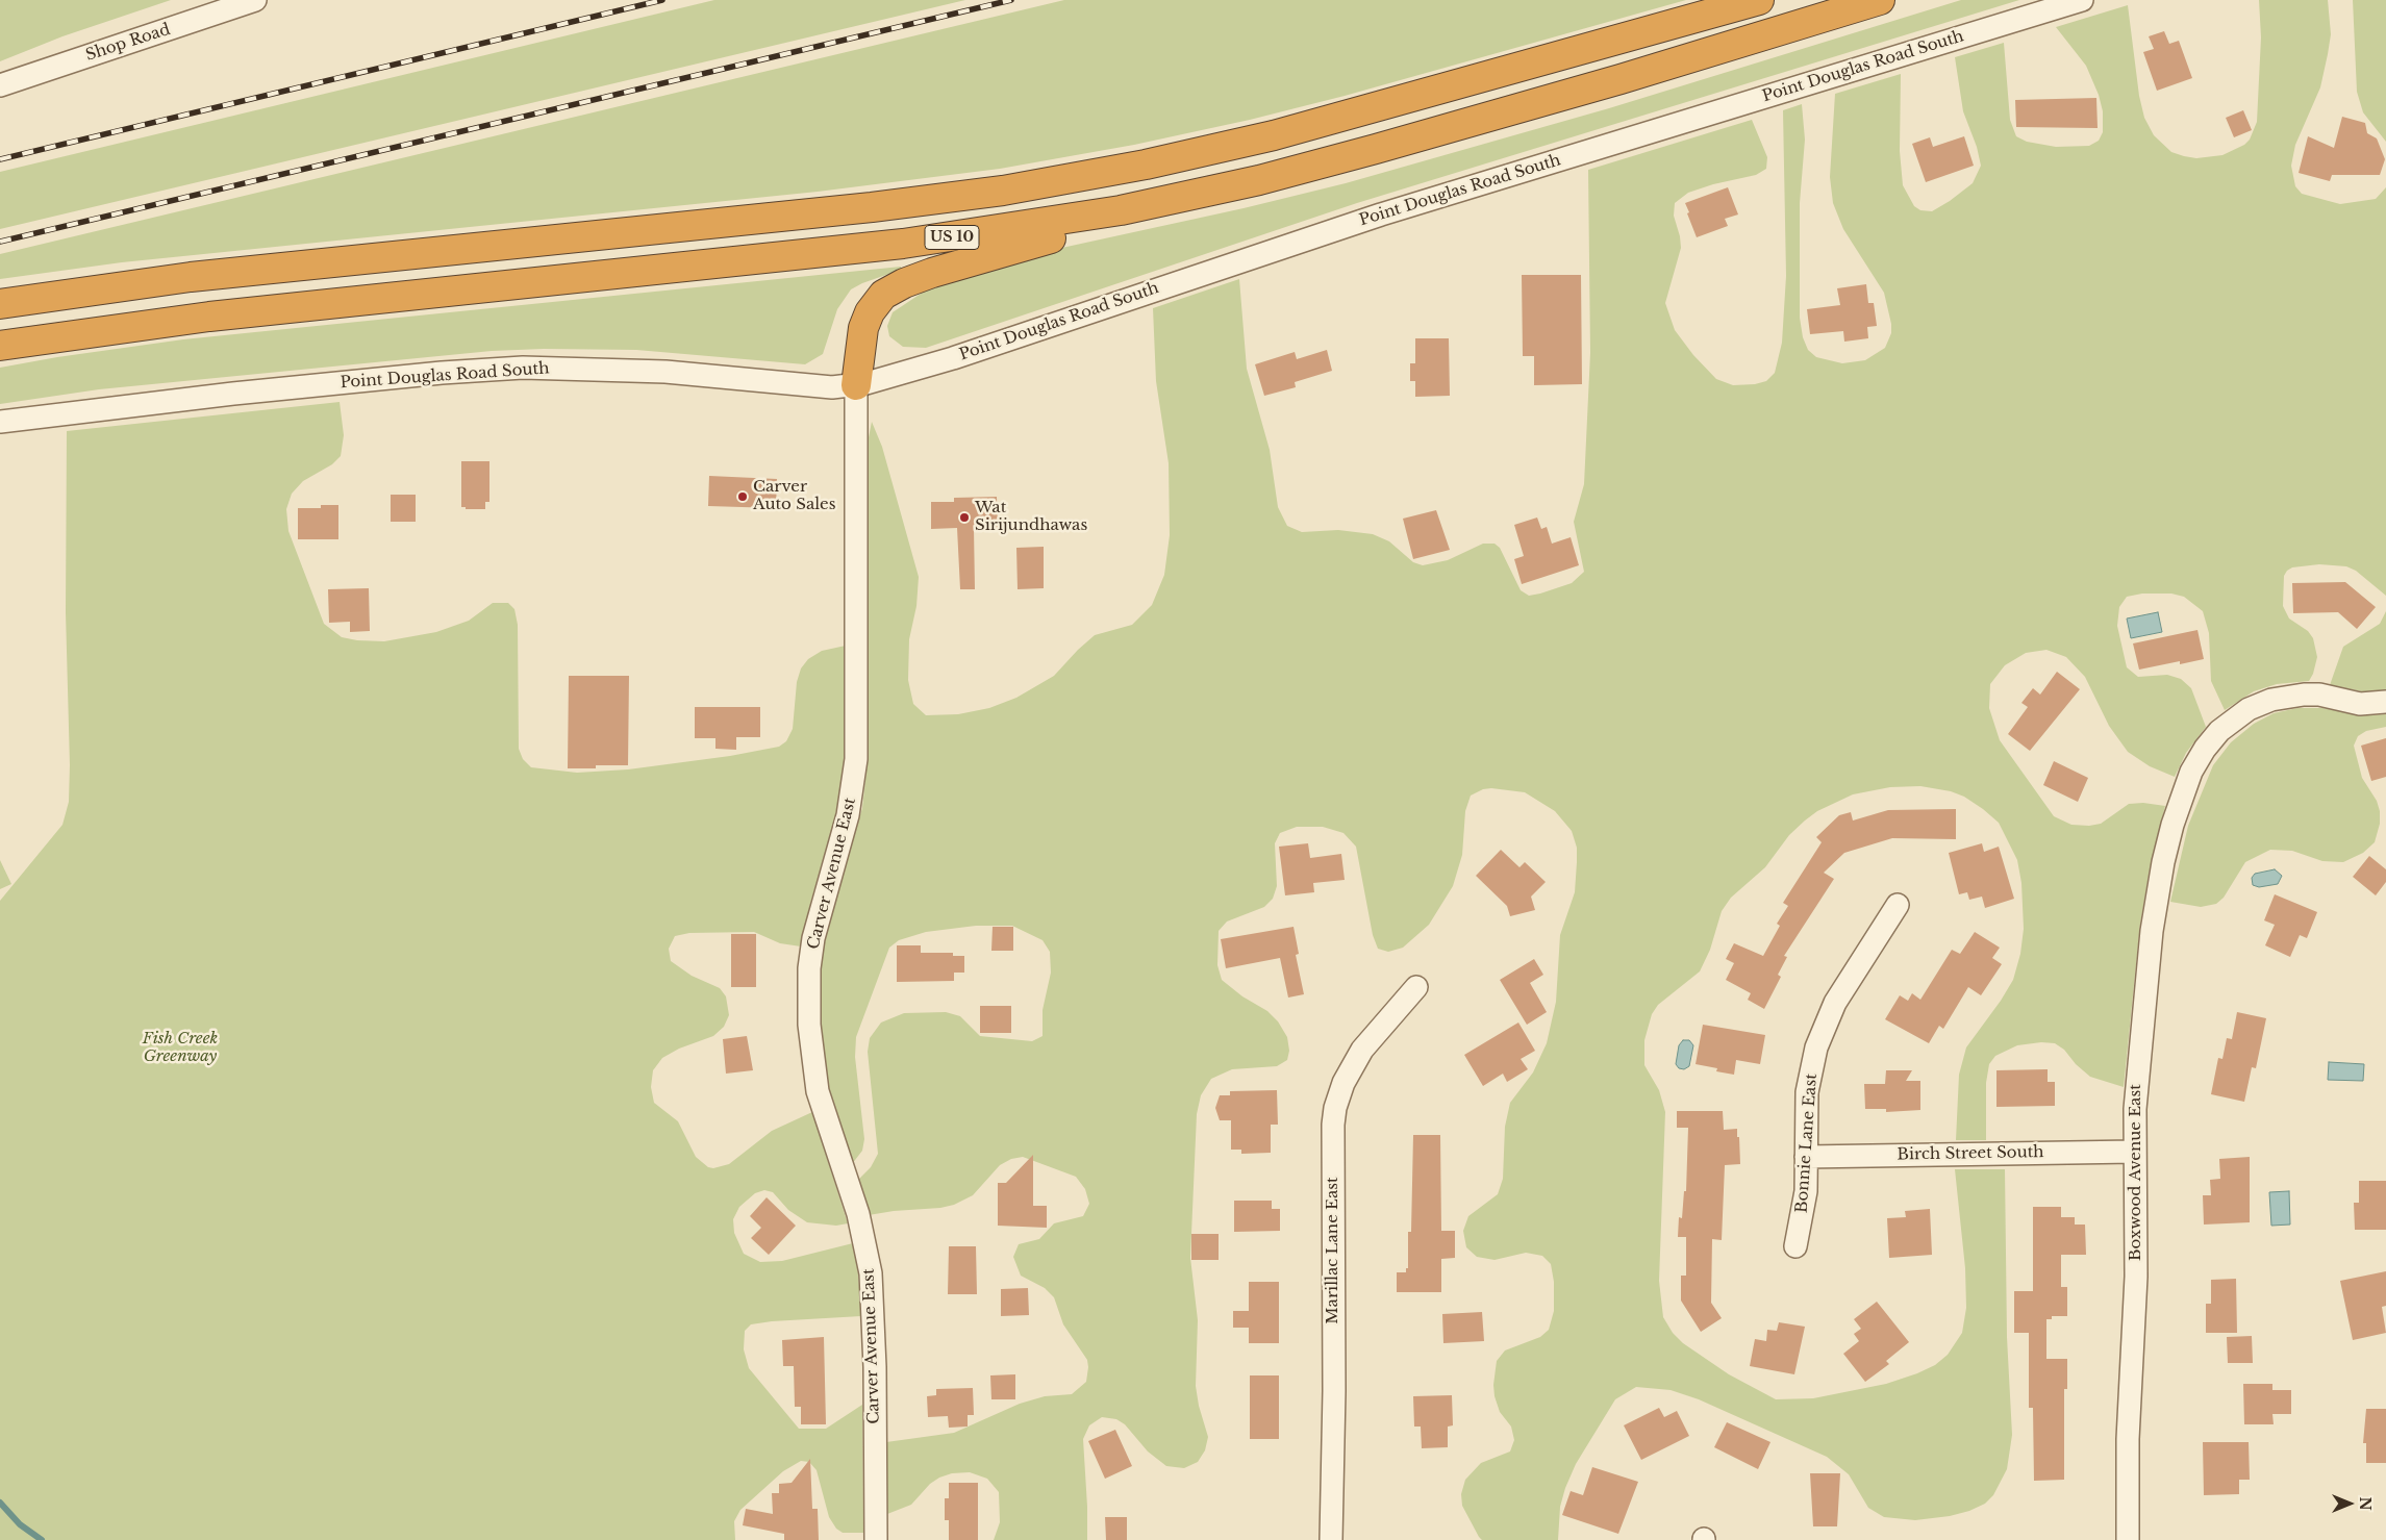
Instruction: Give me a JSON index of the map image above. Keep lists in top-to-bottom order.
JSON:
{
  "streets": {
    "highway": ["US 10"],
    "street": [
      "Shop Road",
      "Point Douglas Road South",
      "Carver Avenue East",
      "Bonnie Lane East",
      "Birch Street South",
      "Boxwood Avenue East",
      "Marillac Lane East"
    ]
  },
  "crossings": [
    ["Point Douglas Road South", "Carver Avenue East"],
    ["Bonnie Lane East", "Birch Street South"],
    ["Birch Street South", "Boxwood Avenue East"]
  ],
  "parks": ["Fish Creek Greenway"],
  "places": ["Carver Auto Sales", "Wat Sirijundhawas"],
  "north": "right"
}
